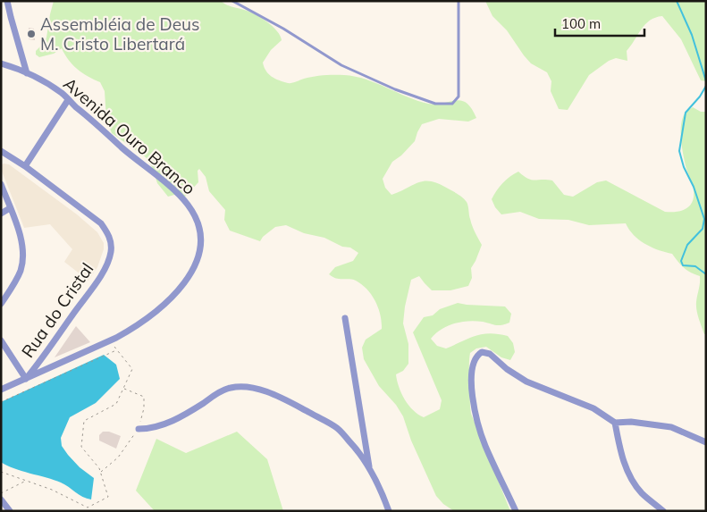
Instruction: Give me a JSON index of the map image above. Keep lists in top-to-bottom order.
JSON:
{
  "streets": {
    "street": ["Avenida Ouro Branco", "Rua do Cristal"]
  },
  "crossings": [
    ["Avenida Ouro Branco", "Rua do Cristal"]
  ],
  "places": ["Assembléia de Deus M. Cristo Libertará"],
  "scale_bar": "100 m"
}
